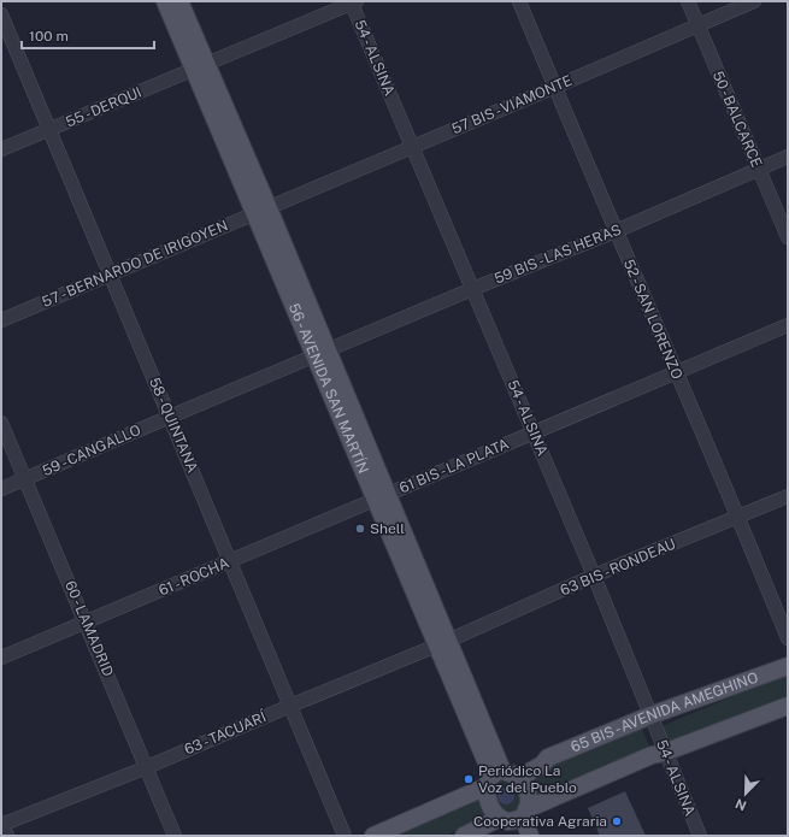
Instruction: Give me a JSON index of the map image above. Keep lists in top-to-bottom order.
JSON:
{
  "streets": {
    "main road": ["56 - AVENIDA SAN MARTÍN", "65 BIS - AVENIDA AMEGHINO"],
    "street": [
      "54 - ALSINA",
      "57 BIS - VIAMONTE",
      "55 - DERQUI",
      "50 - BALCARCE",
      "59 BIS - LAS HERAS",
      "57 - BERNARDO DE IRIGOYEN",
      "52 - SAN LORENZO",
      "58 - QUINTANA",
      "59 - CANGALLO",
      "61 BIS - LA PLATA",
      "63 BIS - RONDEAU",
      "61 - ROCHA",
      "60 - LAMADRID",
      "63 - TACUARÍ"
    ]
  },
  "crossings": [
    ["54 - ALSINA", "57 BIS - VIAMONTE"],
    ["54 - ALSINA", "55 - DERQUI"],
    ["54 - ALSINA", "59 BIS - LAS HERAS"],
    ["54 - ALSINA", "61 BIS - LA PLATA"],
    ["54 - ALSINA", "63 BIS - RONDEAU"],
    ["54 - ALSINA", "65 BIS - AVENIDA AMEGHINO"],
    ["57 BIS - VIAMONTE", "50 - BALCARCE"],
    ["57 BIS - VIAMONTE", "57 - BERNARDO DE IRIGOYEN"],
    ["57 BIS - VIAMONTE", "52 - SAN LORENZO"],
    ["57 BIS - VIAMONTE", "56 - AVENIDA SAN MARTÍN"],
    ["55 - DERQUI", "56 - AVENIDA SAN MARTÍN"],
    ["55 - DERQUI", "58 - QUINTANA"],
    ["50 - BALCARCE", "59 BIS - LAS HERAS"],
    ["59 BIS - LAS HERAS", "52 - SAN LORENZO"],
    ["59 BIS - LAS HERAS", "56 - AVENIDA SAN MARTÍN"],
    ["59 BIS - LAS HERAS", "59 - CANGALLO"],
    ["57 - BERNARDO DE IRIGOYEN", "56 - AVENIDA SAN MARTÍN"],
    ["57 - BERNARDO DE IRIGOYEN", "58 - QUINTANA"],
    ["52 - SAN LORENZO", "61 BIS - LA PLATA"],
    ["52 - SAN LORENZO", "63 BIS - RONDEAU"],
    ["56 - AVENIDA SAN MARTÍN", "59 - CANGALLO"],
    ["56 - AVENIDA SAN MARTÍN", "61 BIS - LA PLATA"],
    ["56 - AVENIDA SAN MARTÍN", "63 BIS - RONDEAU"],
    ["56 - AVENIDA SAN MARTÍN", "61 - ROCHA"],
    ["56 - AVENIDA SAN MARTÍN", "65 BIS - AVENIDA AMEGHINO"],
    ["56 - AVENIDA SAN MARTÍN", "63 - TACUARÍ"],
    ["58 - QUINTANA", "59 - CANGALLO"],
    ["58 - QUINTANA", "61 - ROCHA"],
    ["58 - QUINTANA", "63 - TACUARÍ"],
    ["59 - CANGALLO", "60 - LAMADRID"],
    ["61 BIS - LA PLATA", "61 - ROCHA"],
    ["63 BIS - RONDEAU", "63 - TACUARÍ"],
    ["61 - ROCHA", "60 - LAMADRID"],
    ["60 - LAMADRID", "63 - TACUARÍ"]
  ],
  "places": ["Shell", "Periódico La Voz del Pueblo", "Cooperativa Agraria"],
  "scale_bar": "100 m",
  "north": "bottom left"
}
